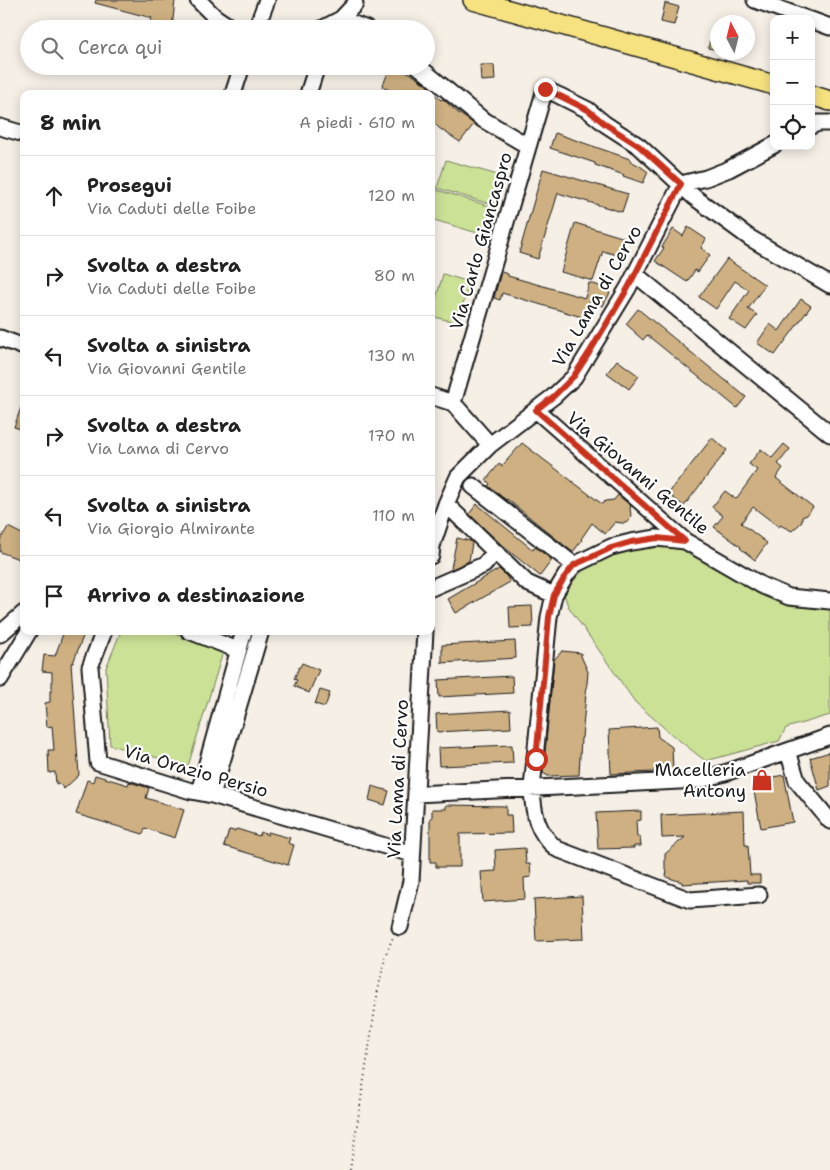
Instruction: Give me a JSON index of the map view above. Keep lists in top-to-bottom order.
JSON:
{
  "streets": {
    "street": [
      "Via Carlo Giancaspro",
      "Via Lama di Cervo",
      "Via Giovanni Gentile",
      "Via Orazio Persio"
    ]
  },
  "crossings": [
    ["Via Carlo Giancaspro", "Via Lama di Cervo"],
    ["Via Lama di Cervo", "Via Giovanni Gentile"],
    ["Via Lama di Cervo", "Via Orazio Persio"]
  ],
  "places": {
    "shop": ["Macelleria Antony"]
  },
  "north": "top",
  "page": {
    "map_buttons": ["+", "−"],
    "search": "Cerca qui",
    "heading": ["8 min", "A piedi · 610 m"],
    "list": [
      ["Prosegui", "Via Caduti delle Foibe", "120 m"],
      ["Svolta a destra", "Via Caduti delle Foibe", "80 m"],
      ["Svolta a sinistra", "Via Giovanni Gentile", "130 m"],
      ["Svolta a destra", "Via Lama di Cervo", "170 m"],
      ["Svolta a sinistra", "Via Giorgio Almirante", "110 m"],
      "Arrivo a destinazione"
    ]
  }
}
